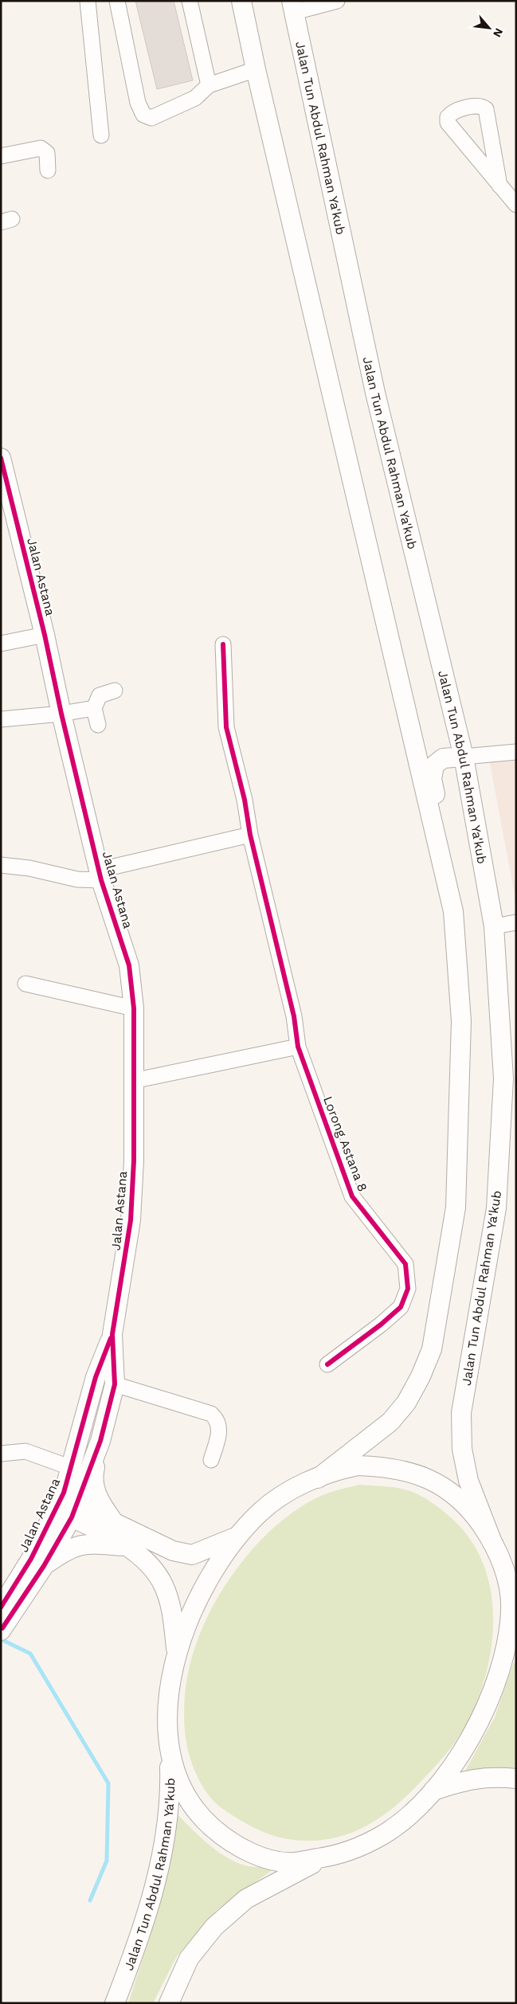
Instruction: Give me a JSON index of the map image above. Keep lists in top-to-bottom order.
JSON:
{
  "streets": {
    "main road": ["Jalan Tun Abdul Rahman Ya'kub", "Jalan Astana"],
    "street": ["Lorong Astana 8"]
  },
  "north": "bottom right"
}
